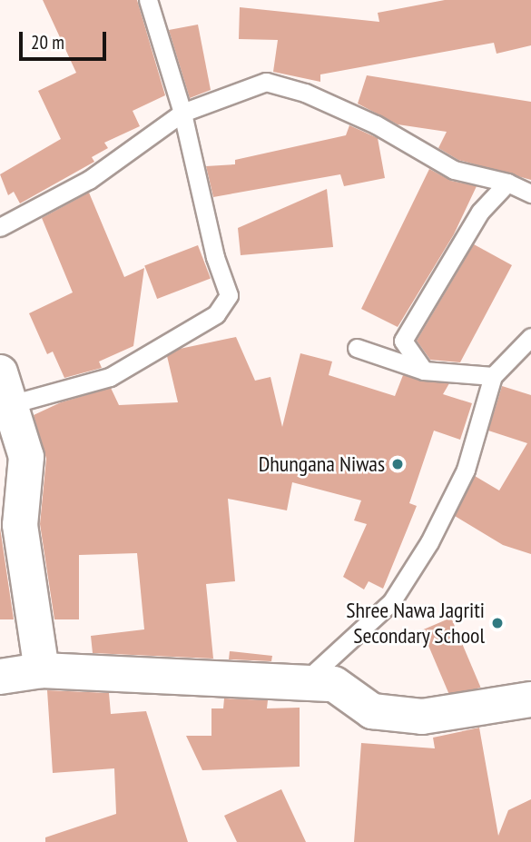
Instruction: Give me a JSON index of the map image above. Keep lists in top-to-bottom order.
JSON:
{
  "places": ["Dhungana Niwas", "Shree Nawa Jagriti Secondary School"],
  "scale_bar": "20 m"
}
